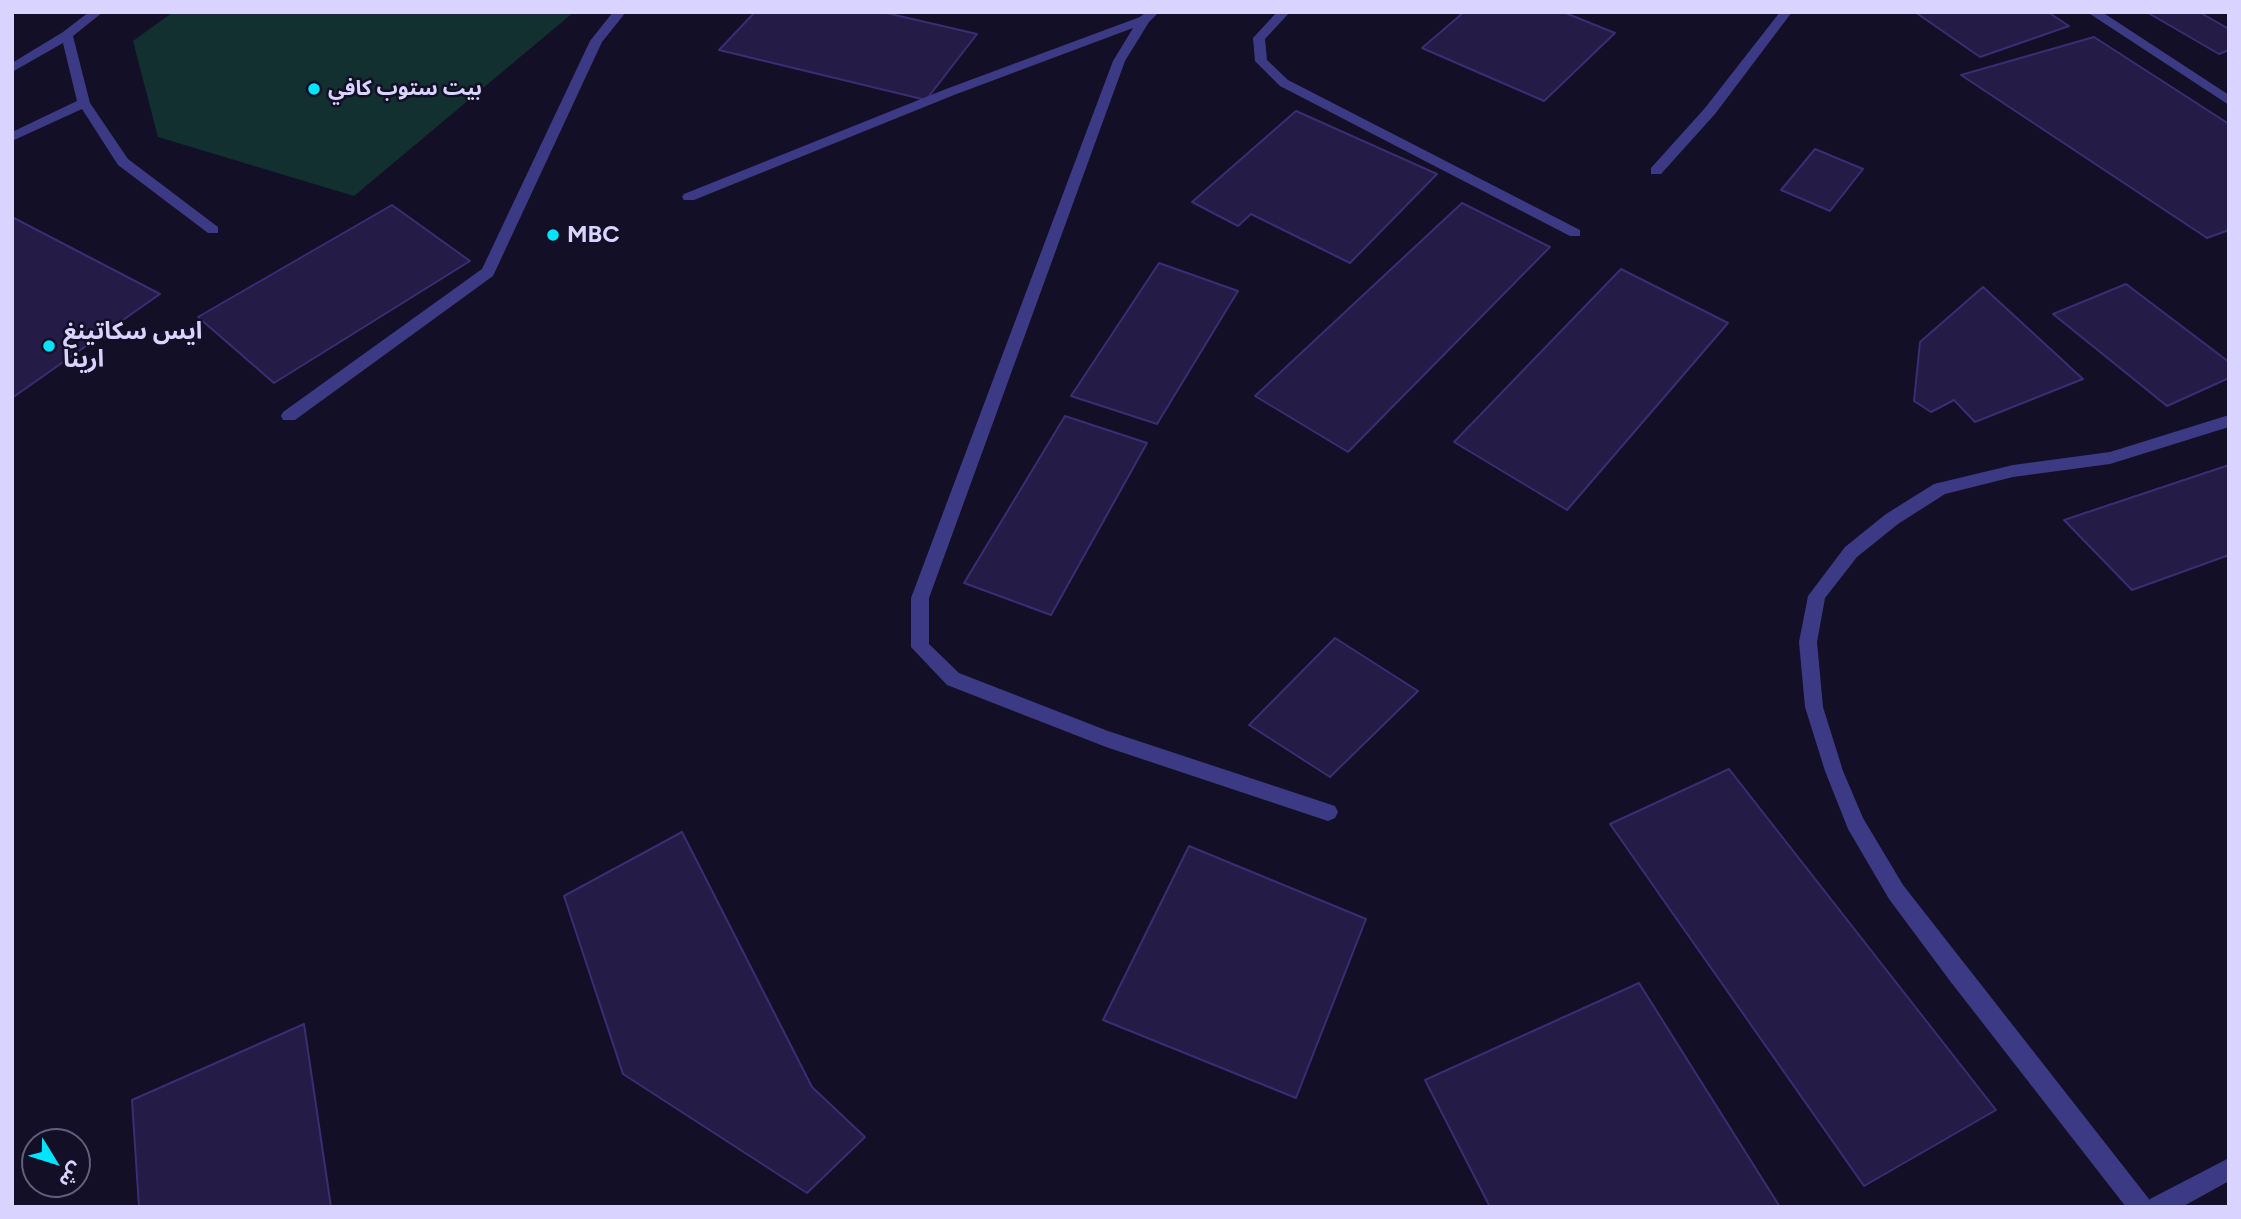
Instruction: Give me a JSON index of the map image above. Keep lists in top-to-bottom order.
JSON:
{
  "places": ["بيت ستوب كافي", "MBC", "ايس سكاتينغ ارينا"],
  "north": "bottom right"
}
